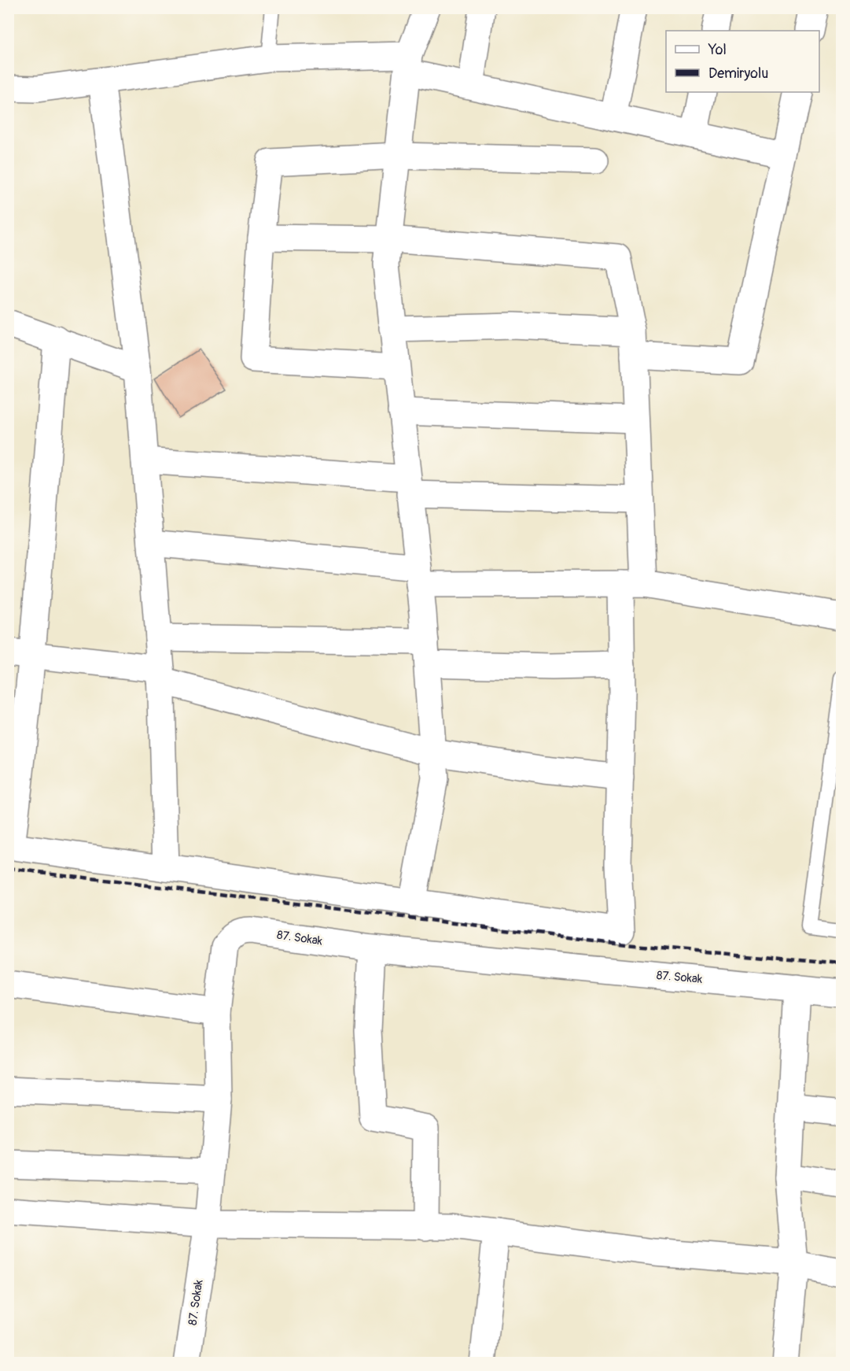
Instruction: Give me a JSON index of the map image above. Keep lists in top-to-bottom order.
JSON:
{
  "streets": {
    "street": ["87. Sokak"]
  },
  "legend": ["Yol", "Demiryolu"]
}
